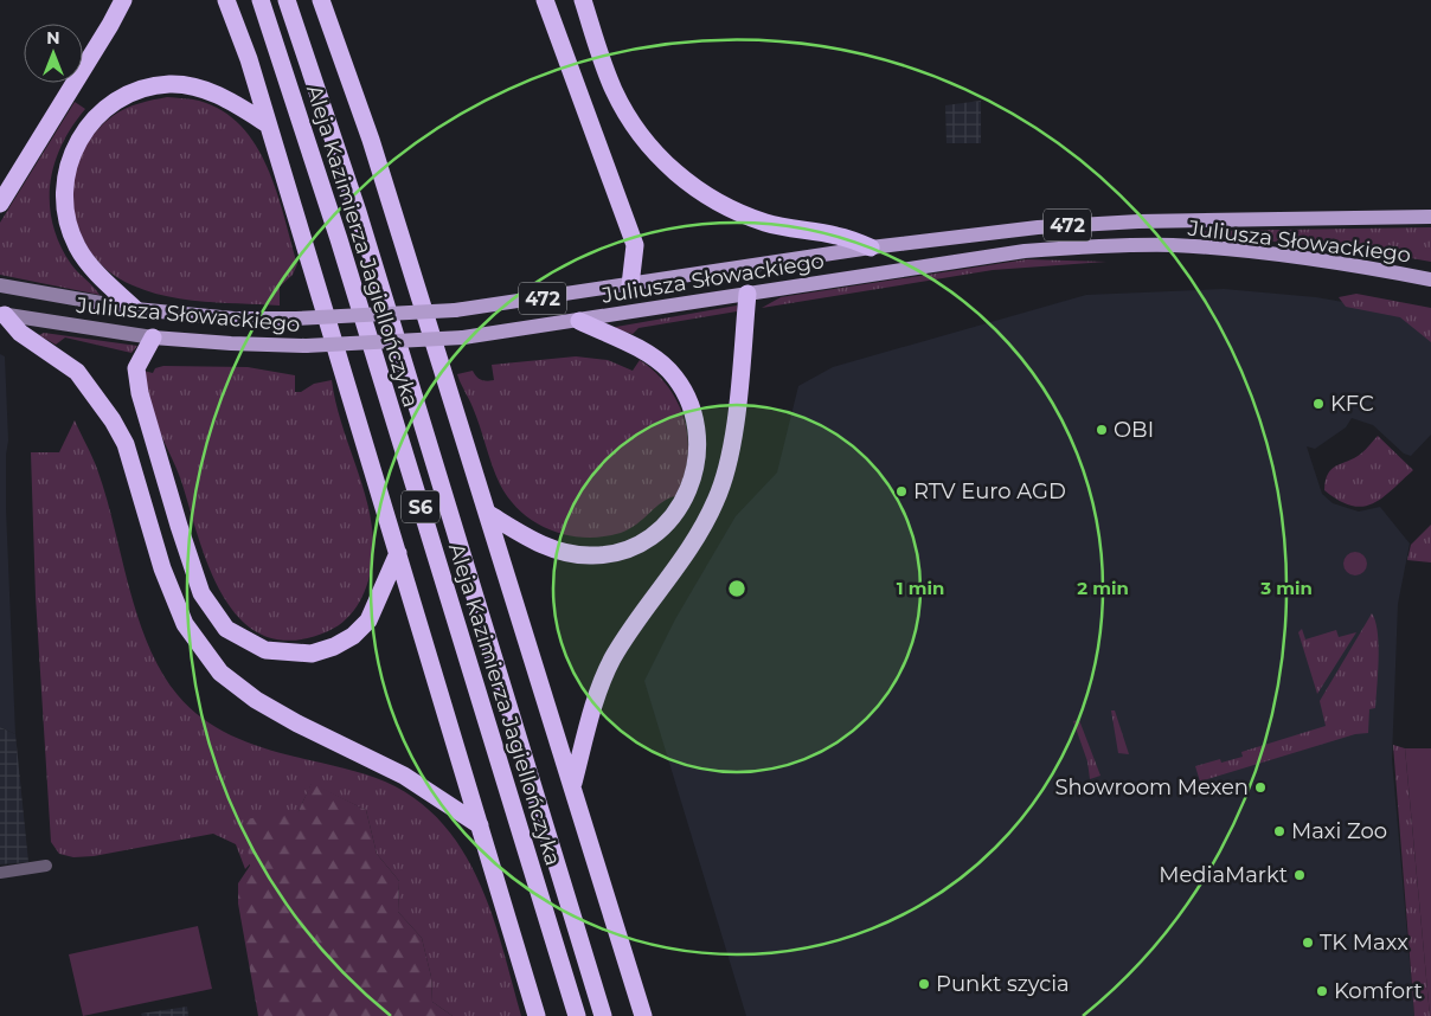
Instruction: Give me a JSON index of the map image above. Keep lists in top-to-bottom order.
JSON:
{
  "streets": {
    "highway": ["Aleja Kazimierza Jagiellończyka", "S6"],
    "main road": ["472", "Juliusza Słowackiego"]
  },
  "places": [
    "KFC",
    "OBI",
    "RTV Euro AGD",
    "Showroom Mexen",
    "Maxi Zoo",
    "MediaMarkt",
    "TK Maxx",
    "Punkt szycia",
    "Komfort"
  ],
  "north": "top",
  "rings": ["1 min", "2 min", "3 min"]
}
